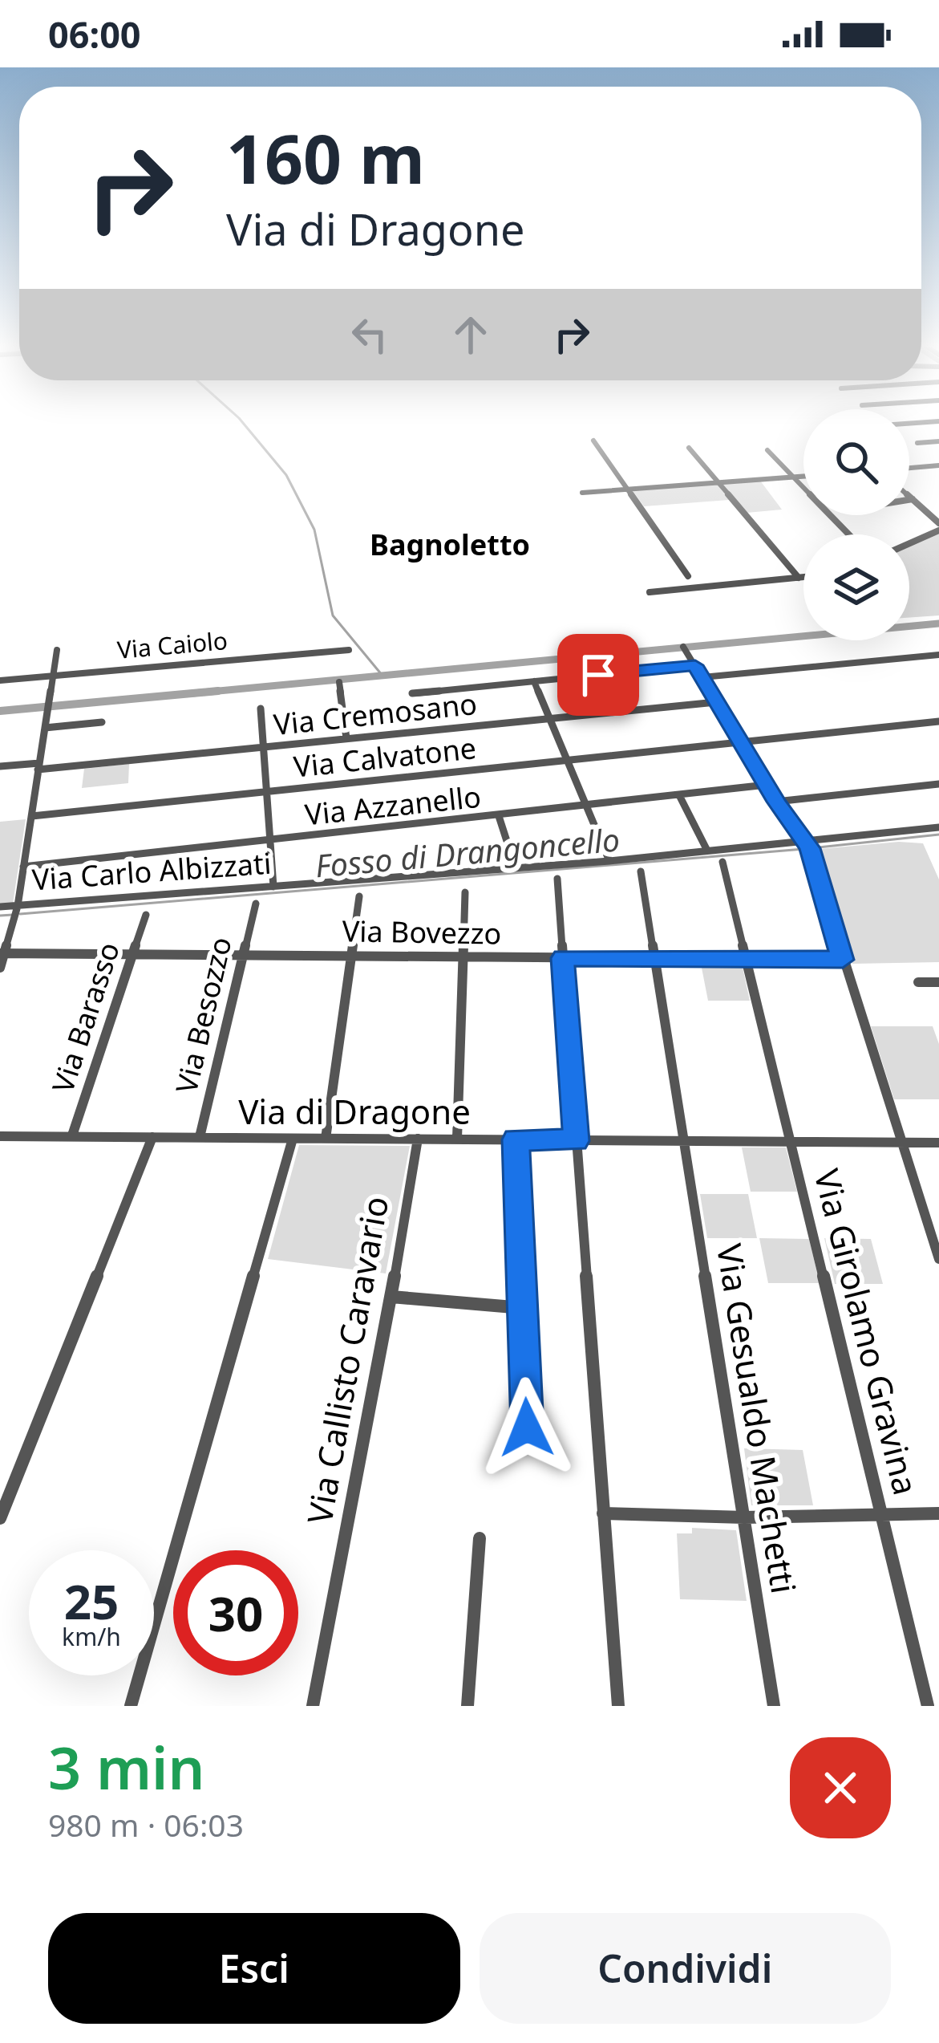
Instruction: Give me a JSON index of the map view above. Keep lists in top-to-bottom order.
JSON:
{
  "streets": {
    "street": [
      "Via Caiolo",
      "Via Cremosano",
      "Via Calvatone",
      "Via Azzanello",
      "Via Carlo Albizzati",
      "Via Bovezzo",
      "Via Besozzo",
      "Via Barasso",
      "Via di Dragone",
      "Via Girolamo Gravina",
      "Via Callisto Caravario",
      "Via Gesualdo Machetti"
    ]
  },
  "crossings": [
    ["Via Bovezzo", "Via Besozzo"],
    ["Via Bovezzo", "Via Barasso"],
    ["Via Bovezzo", "Via Girolamo Gravina"],
    ["Via Bovezzo", "Via Gesualdo Machetti"],
    ["Via Besozzo", "Via di Dragone"],
    ["Via Barasso", "Via di Dragone"],
    ["Via di Dragone", "Via Girolamo Gravina"],
    ["Via di Dragone", "Via Callisto Caravario"],
    ["Via di Dragone", "Via Gesualdo Machetti"]
  ],
  "districts": ["Bagnoletto"],
  "water": ["Fosso di Drangoncello"],
  "page": {
    "status": "06:00",
    "turn": ["160 m", "Via di Dragone"],
    "speed": "25 km/h",
    "limit": "30",
    "heading": ["3 min", "980 m · 06:03"],
    "buttons": ["Esci", "Condividi"]
  }
}
